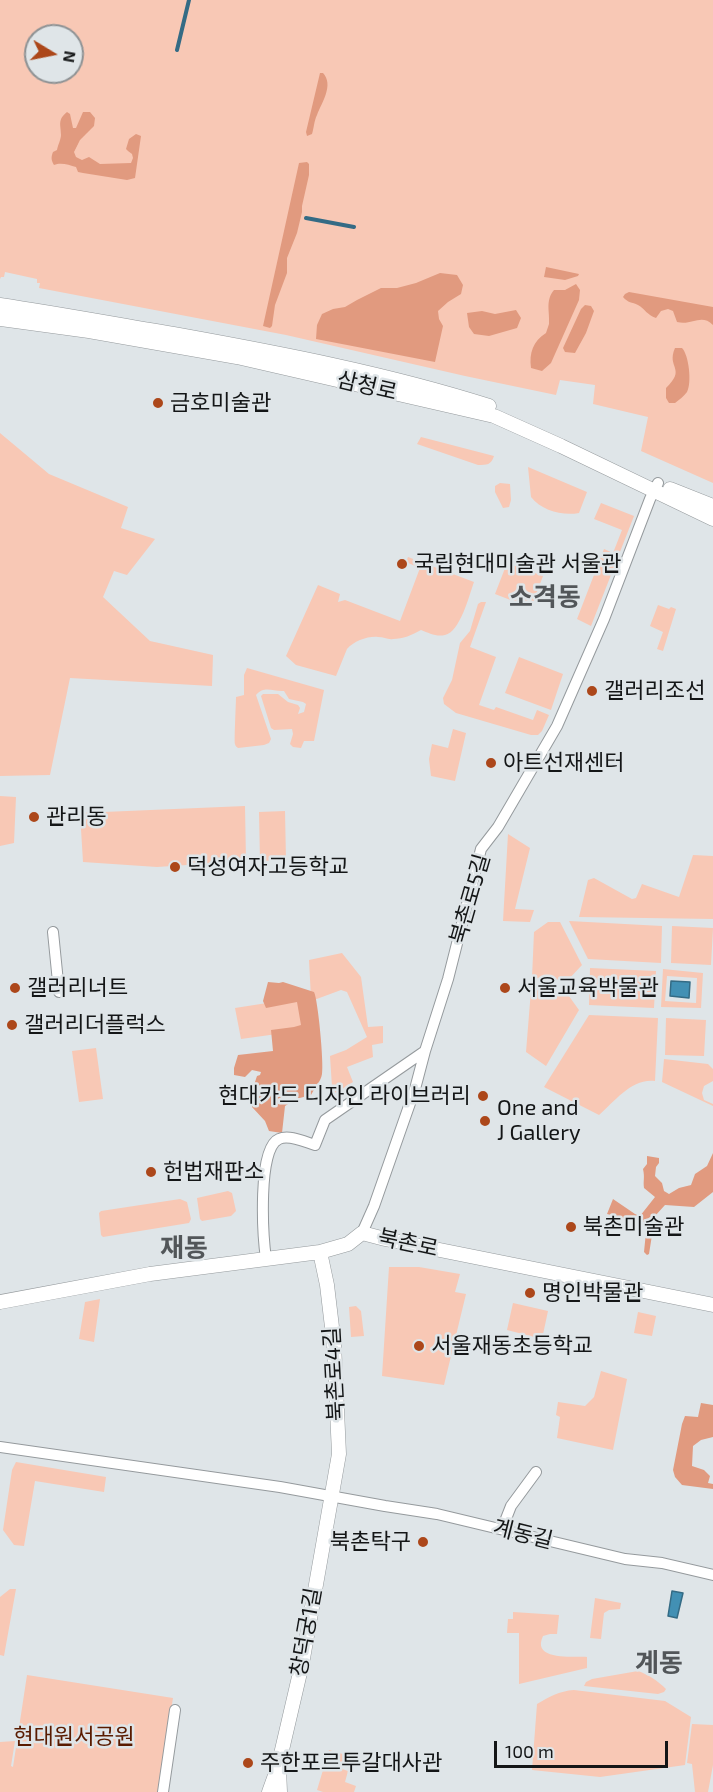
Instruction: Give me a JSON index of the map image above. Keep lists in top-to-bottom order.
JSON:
{
  "streets": {
    "street": [
      "삼청로",
      "북촌로5길",
      "북촌로",
      "북촌로4길",
      "계동길",
      "창덕궁1길"
    ]
  },
  "crossings": [
    ["삼청로", "북촌로5길"],
    ["북촌로5길", "북촌로"],
    ["북촌로", "북촌로4길"],
    ["북촌로4길", "계동길"],
    ["북촌로4길", "창덕궁1길"],
    ["계동길", "창덕궁1길"]
  ],
  "districts": ["소격동", "재동", "계동"],
  "parks": ["현대원서공원"],
  "places": [
    "금호미술관",
    "국립현대미술관 서울관",
    "갤러리조선",
    "아트선재센터",
    "관리동",
    "덕성여자고등학교",
    "갤러리너트",
    "서울교육박물관",
    "갤러리더플럭스",
    "현대카드 디자인 라이브러리",
    "One and J Gallery",
    "헌법재판소",
    "북촌미술관",
    "명인박물관",
    "서울재동초등학교",
    "북촌탁구",
    "주한포르투갈대사관"
  ],
  "scale_bar": "100 m",
  "north": "right"
}
